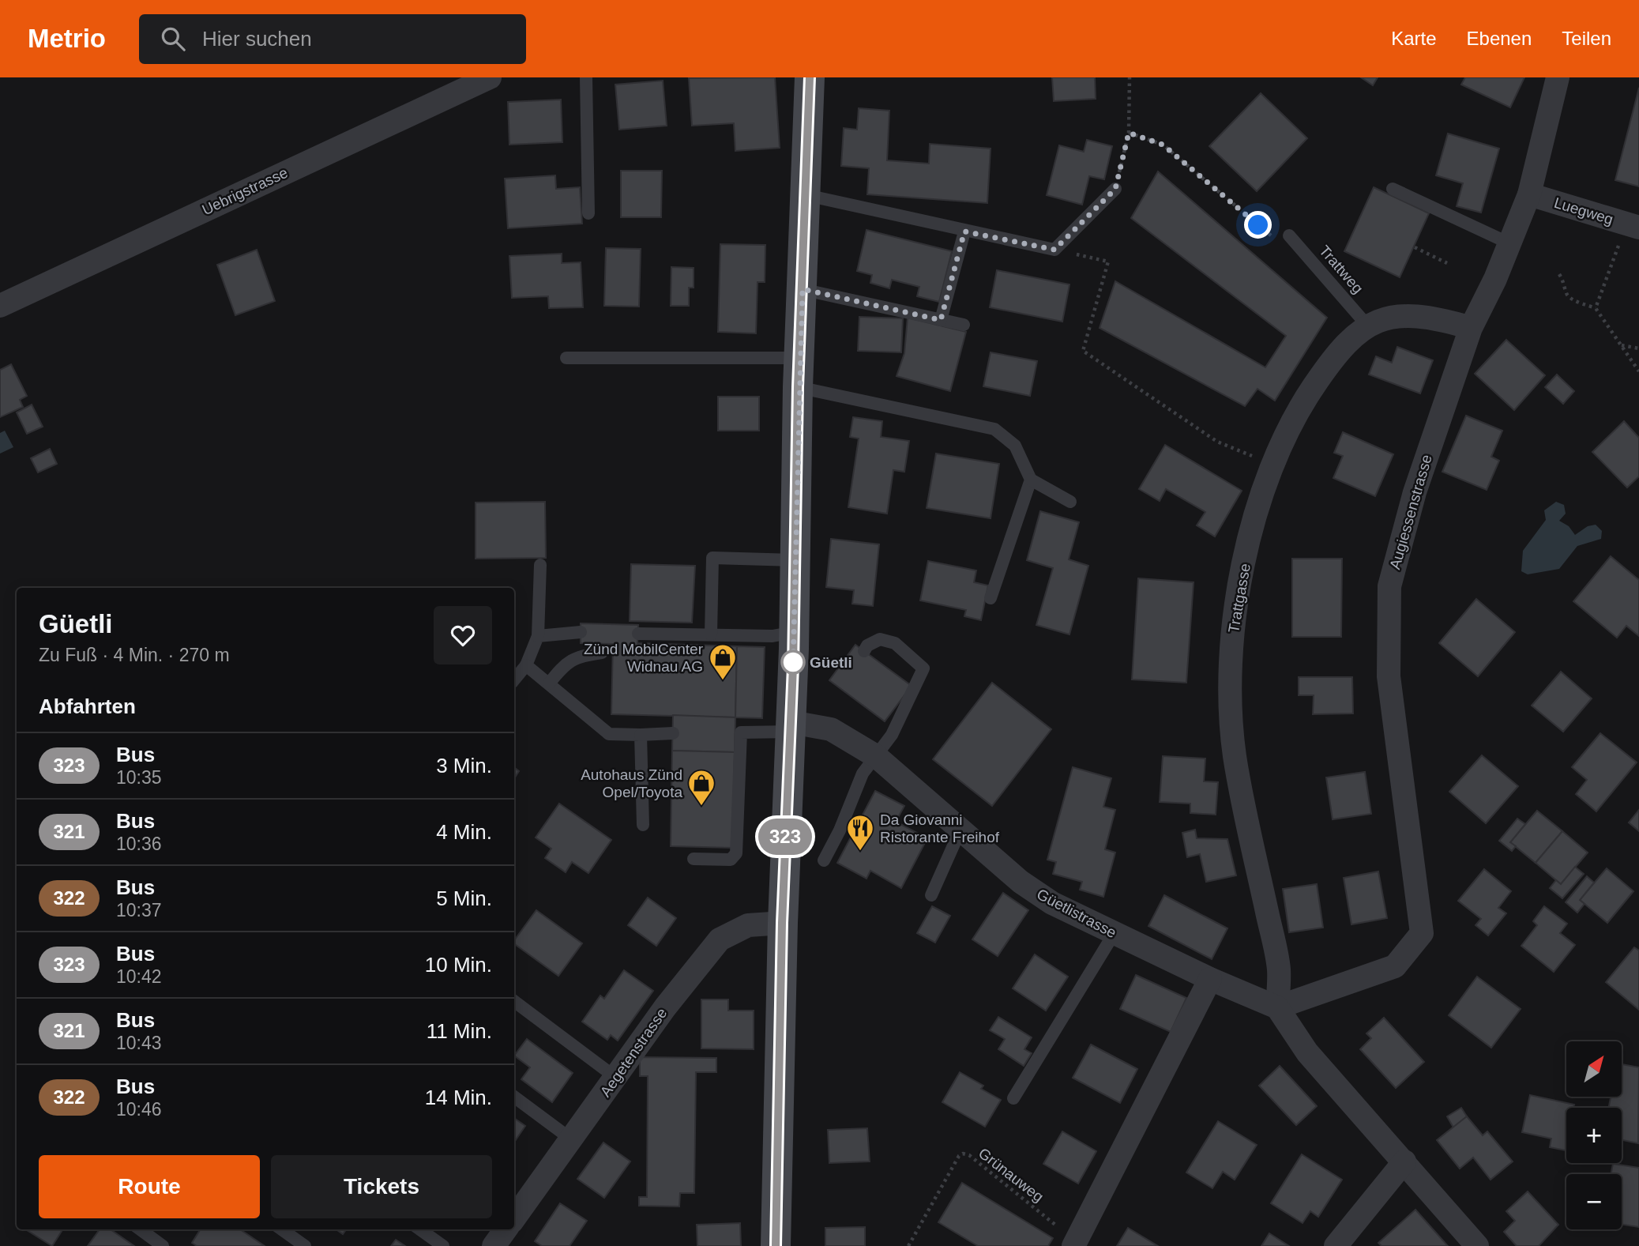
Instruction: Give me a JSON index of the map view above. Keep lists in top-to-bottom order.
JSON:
{
  "streets": {
    "street": [
      "Uebrigstrasse",
      "Luegweg",
      "Augiessenstrasse",
      "Trattgasse",
      "Güetlistrasse",
      "Aegetenstrasse"
    ],
    "lane": ["Trattweg"],
    "path": ["Grünauweg"]
  },
  "crossings": [
    ["Luegweg", "Augiessenstrasse"],
    ["Trattweg", "Trattgasse"],
    ["Augiessenstrasse", "Trattgasse"],
    ["Augiessenstrasse", "Güetlistrasse"],
    ["Trattgasse", "Güetlistrasse"]
  ],
  "places": {
    "other": ["Güetli"],
    "shop": ["Zünd MobilCenter Widnau AG", "Autohaus Zünd Opel/Toyota"],
    "restaurant": ["Da Giovanni Ristorante Freihof"]
  },
  "lines": ["bus line 323"],
  "north": "top right",
  "page": {
    "header": "Metrio",
    "search": "Hier suchen",
    "nav": ["Karte", "Ebenen", "Teilen"],
    "on_map": "323",
    "heading": [
      ["Güetli", "Zu Fuß · 4 Min. · 270 m"],
      "Abfahrten"
    ],
    "list": [
      {
        "mark": "323",
        "name": "Bus",
        "note": "10:35",
        "value": "3 Min."
      },
      {
        "mark": "321",
        "name": "Bus",
        "note": "10:36",
        "value": "4 Min."
      },
      {
        "mark": "322",
        "name": "Bus",
        "note": "10:37",
        "value": "5 Min."
      },
      {
        "mark": "323",
        "name": "Bus",
        "note": "10:42",
        "value": "10 Min."
      },
      {
        "mark": "321",
        "name": "Bus",
        "note": "10:43",
        "value": "11 Min."
      },
      {
        "mark": "322",
        "name": "Bus",
        "note": "10:46",
        "value": "14 Min."
      }
    ],
    "map_buttons": ["+", "−"],
    "buttons": ["Route", "Tickets"]
  }
}
